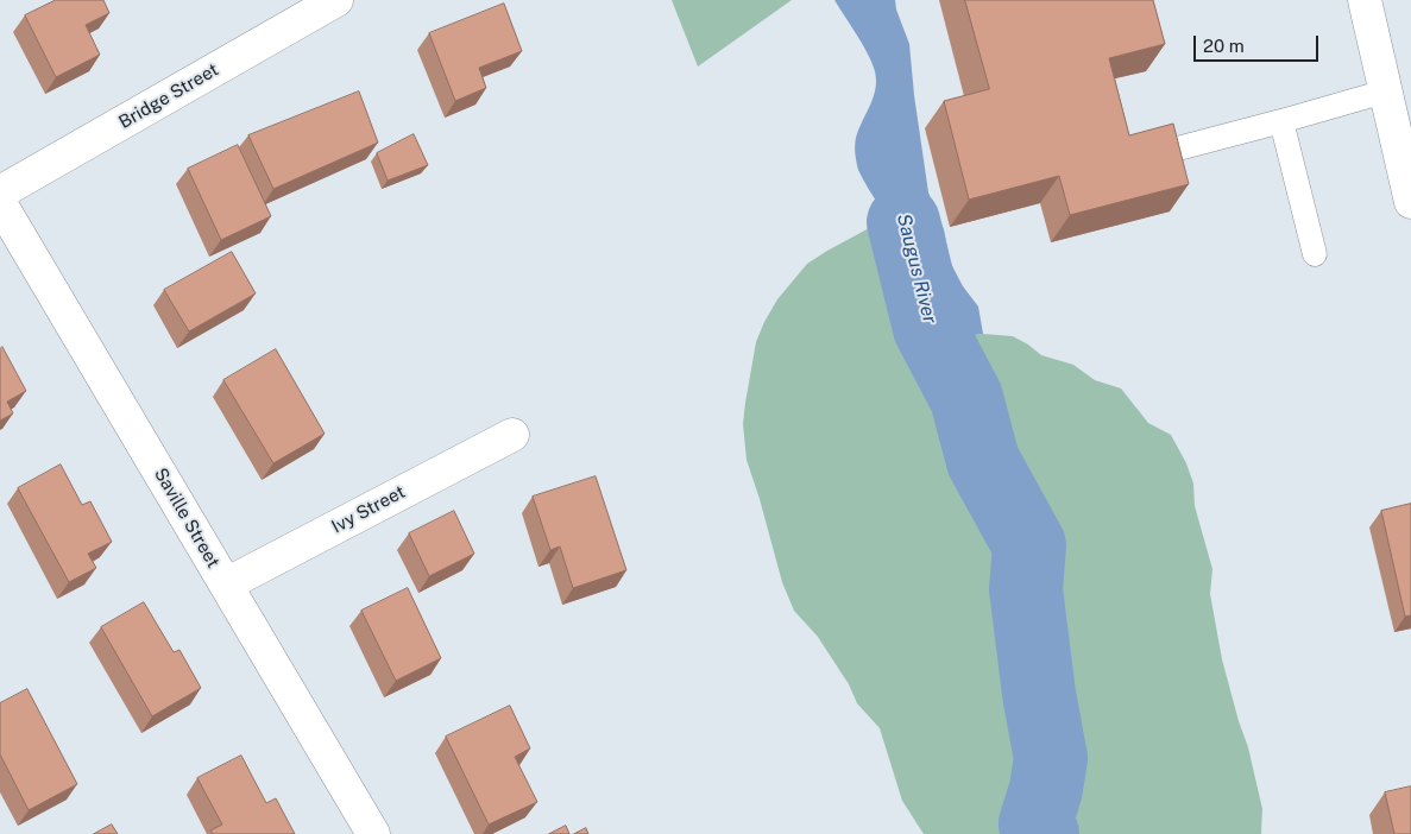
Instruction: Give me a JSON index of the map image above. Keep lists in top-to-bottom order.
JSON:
{
  "streets": {
    "street": ["Bridge Street", "Ivy Street", "Saville Street"]
  },
  "crossings": [
    ["Ivy Street", "Saville Street"]
  ],
  "water": ["Saugus River"],
  "scale_bar": "20 m"
}
